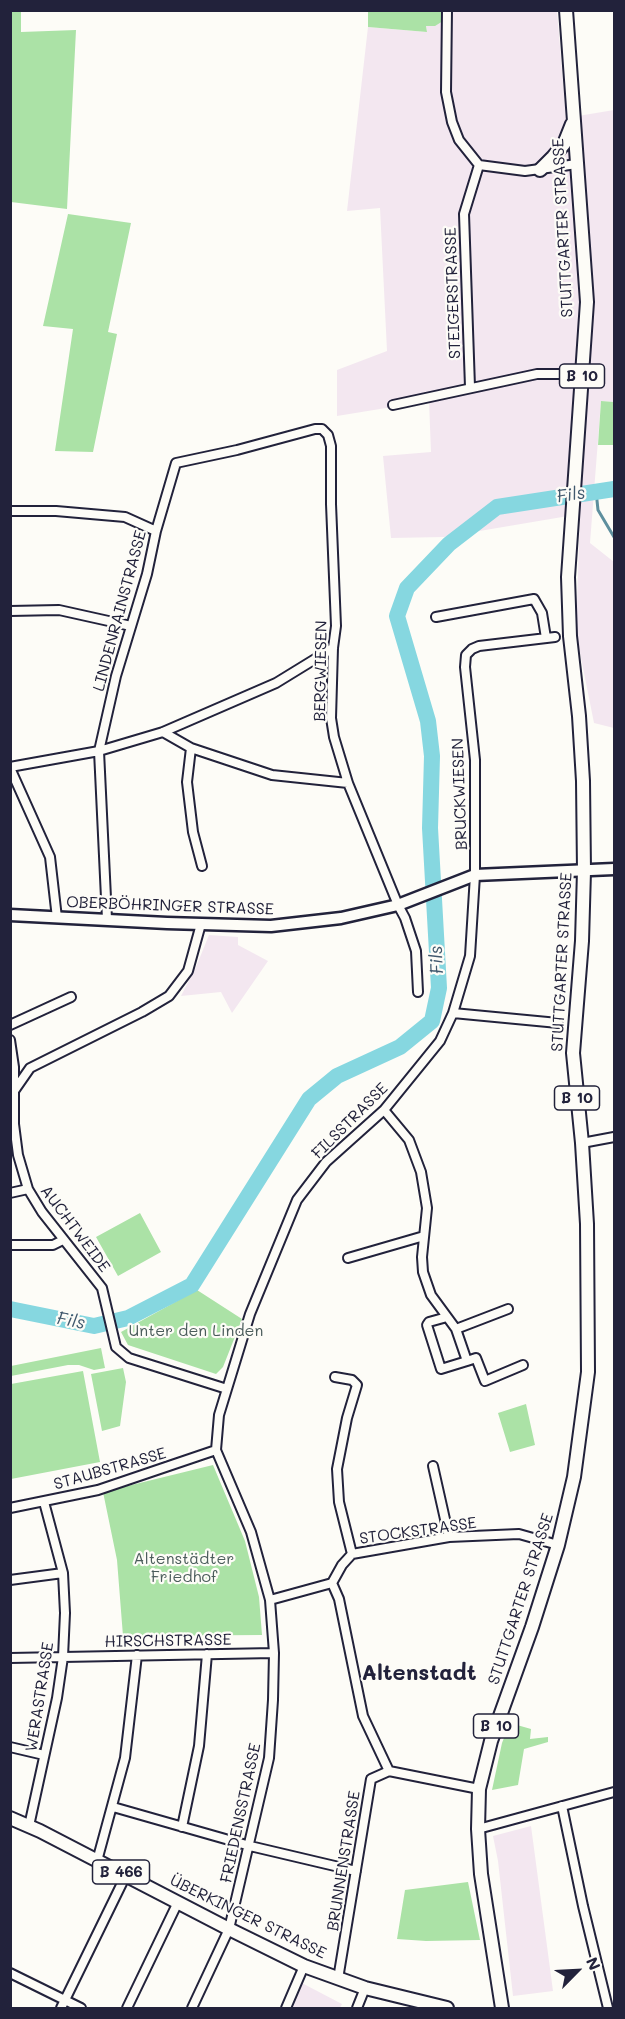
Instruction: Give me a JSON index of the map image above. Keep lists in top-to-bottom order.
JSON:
{
  "streets": {
    "main road": [
      "STUTTGARTER STRASSE",
      "B 10",
      "B 466",
      "ÜBERKINGER STRASSE"
    ],
    "street": [
      "STEIGERSTRASSE",
      "LINDENRAINSTRASSE",
      "BERGWIESEN",
      "BRUCKWIESEN",
      "OBERBÖHRINGER STRASSE",
      "FILSSTRASSE",
      "AUCHTWEIDE",
      "STAUBSTRASSE",
      "STOCKSTRASSE",
      "HIRSCHSTRASSE",
      "WERASTRASSE",
      "FRIEDENSSTRASSE",
      "BRUNNENSTRASSE"
    ]
  },
  "crossings": [
    ["STUTTGARTER STRASSE", "OBERBÖHRINGER STRASSE"],
    ["STUTTGARTER STRASSE", "STOCKSTRASSE"],
    ["LINDENRAINSTRASSE", "BERGWIESEN"],
    ["LINDENRAINSTRASSE", "OBERBÖHRINGER STRASSE"],
    ["BERGWIESEN", "OBERBÖHRINGER STRASSE"],
    ["BRUCKWIESEN", "OBERBÖHRINGER STRASSE"],
    ["BRUCKWIESEN", "FILSSTRASSE"],
    ["FILSSTRASSE", "AUCHTWEIDE"],
    ["FILSSTRASSE", "FRIEDENSSTRASSE"],
    ["AUCHTWEIDE", "FRIEDENSSTRASSE"],
    ["STAUBSTRASSE", "WERASTRASSE"],
    ["STAUBSTRASSE", "FRIEDENSSTRASSE"],
    ["HIRSCHSTRASSE", "WERASTRASSE"],
    ["HIRSCHSTRASSE", "FRIEDENSSTRASSE"],
    ["WERASTRASSE", "ÜBERKINGER STRASSE"],
    ["FRIEDENSSTRASSE", "ÜBERKINGER STRASSE"],
    ["BRUNNENSTRASSE", "ÜBERKINGER STRASSE"]
  ],
  "districts": ["Altenstadt"],
  "water": ["Fils"],
  "parks": ["Unter den Linden", "Altenstädter Friedhof"],
  "north": "top right"
}
